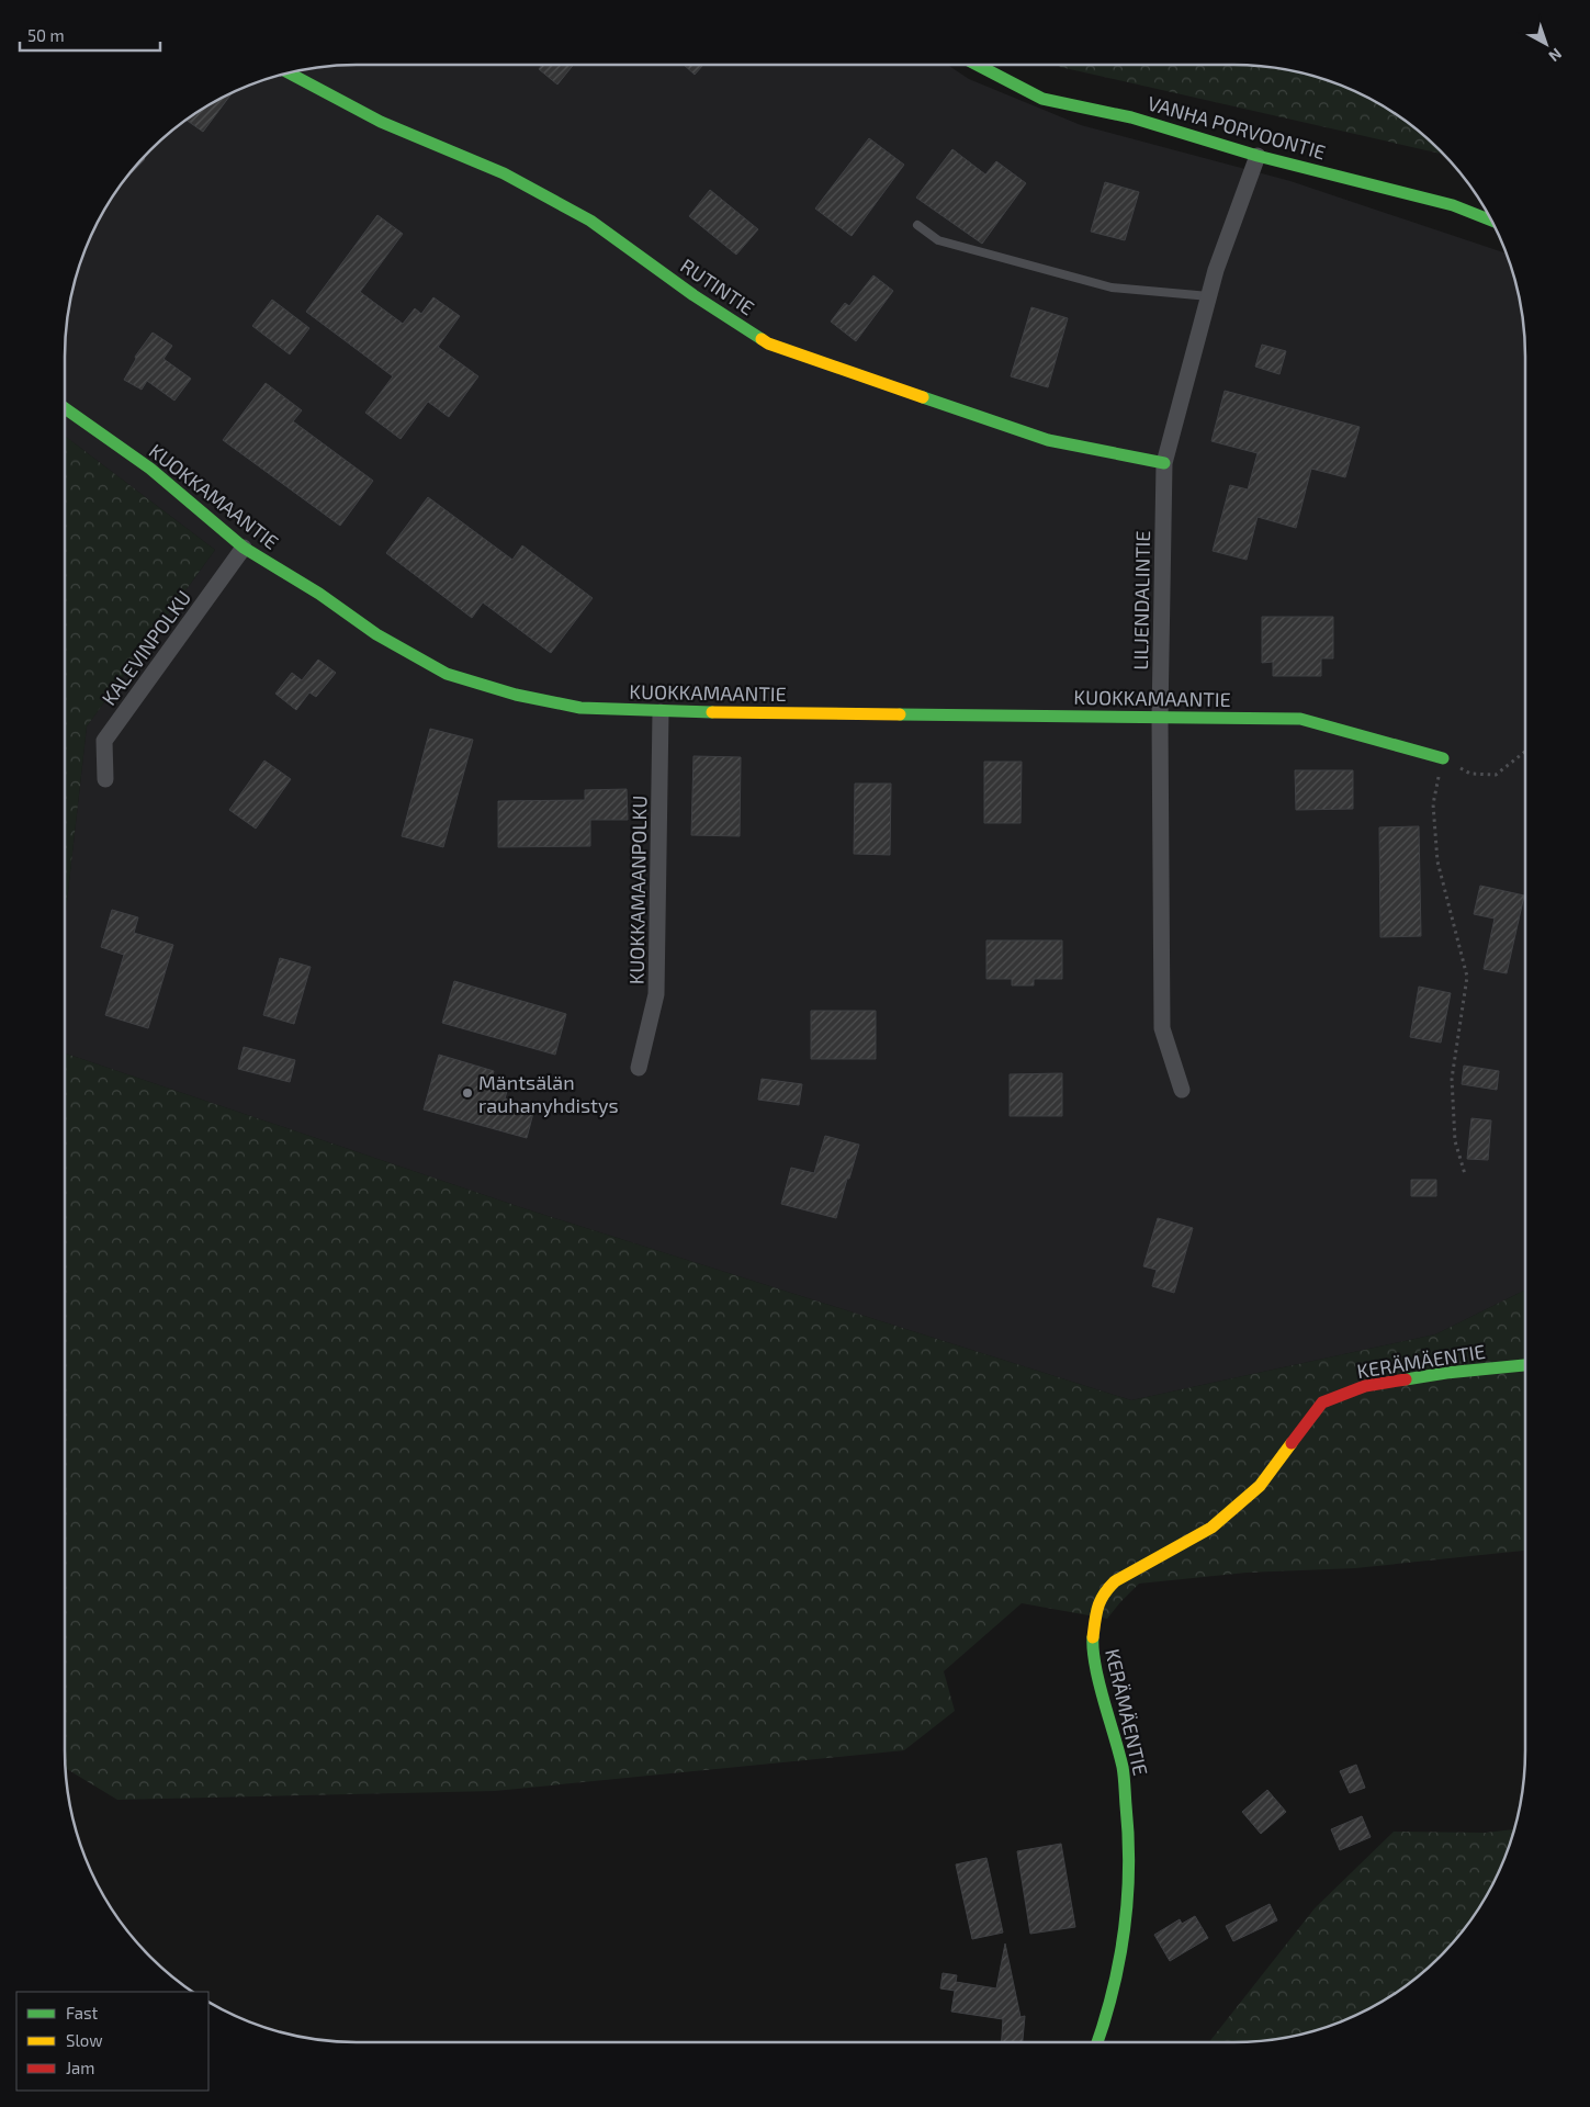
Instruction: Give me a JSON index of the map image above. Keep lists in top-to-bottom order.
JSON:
{
  "streets": {
    "street": [
      "VANHA PORVOONTIE",
      "RUTINTIE",
      "KUOKKAMAANTIE",
      "LILJENDALINTIE",
      "KALEVINPOLKU",
      "KUOKKAMAANPOLKU",
      "KERÄMÄENTIE"
    ]
  },
  "crossings": [
    ["VANHA PORVOONTIE", "LILJENDALINTIE"],
    ["RUTINTIE", "LILJENDALINTIE"],
    ["KUOKKAMAANTIE", "LILJENDALINTIE"],
    ["KUOKKAMAANTIE", "KALEVINPOLKU"],
    ["KUOKKAMAANTIE", "KUOKKAMAANPOLKU"]
  ],
  "places": ["Mäntsälän rauhanyhdistys"],
  "legend": ["Fast", "Slow", "Jam"],
  "scale_bar": "50 m",
  "north": "bottom right"
}
